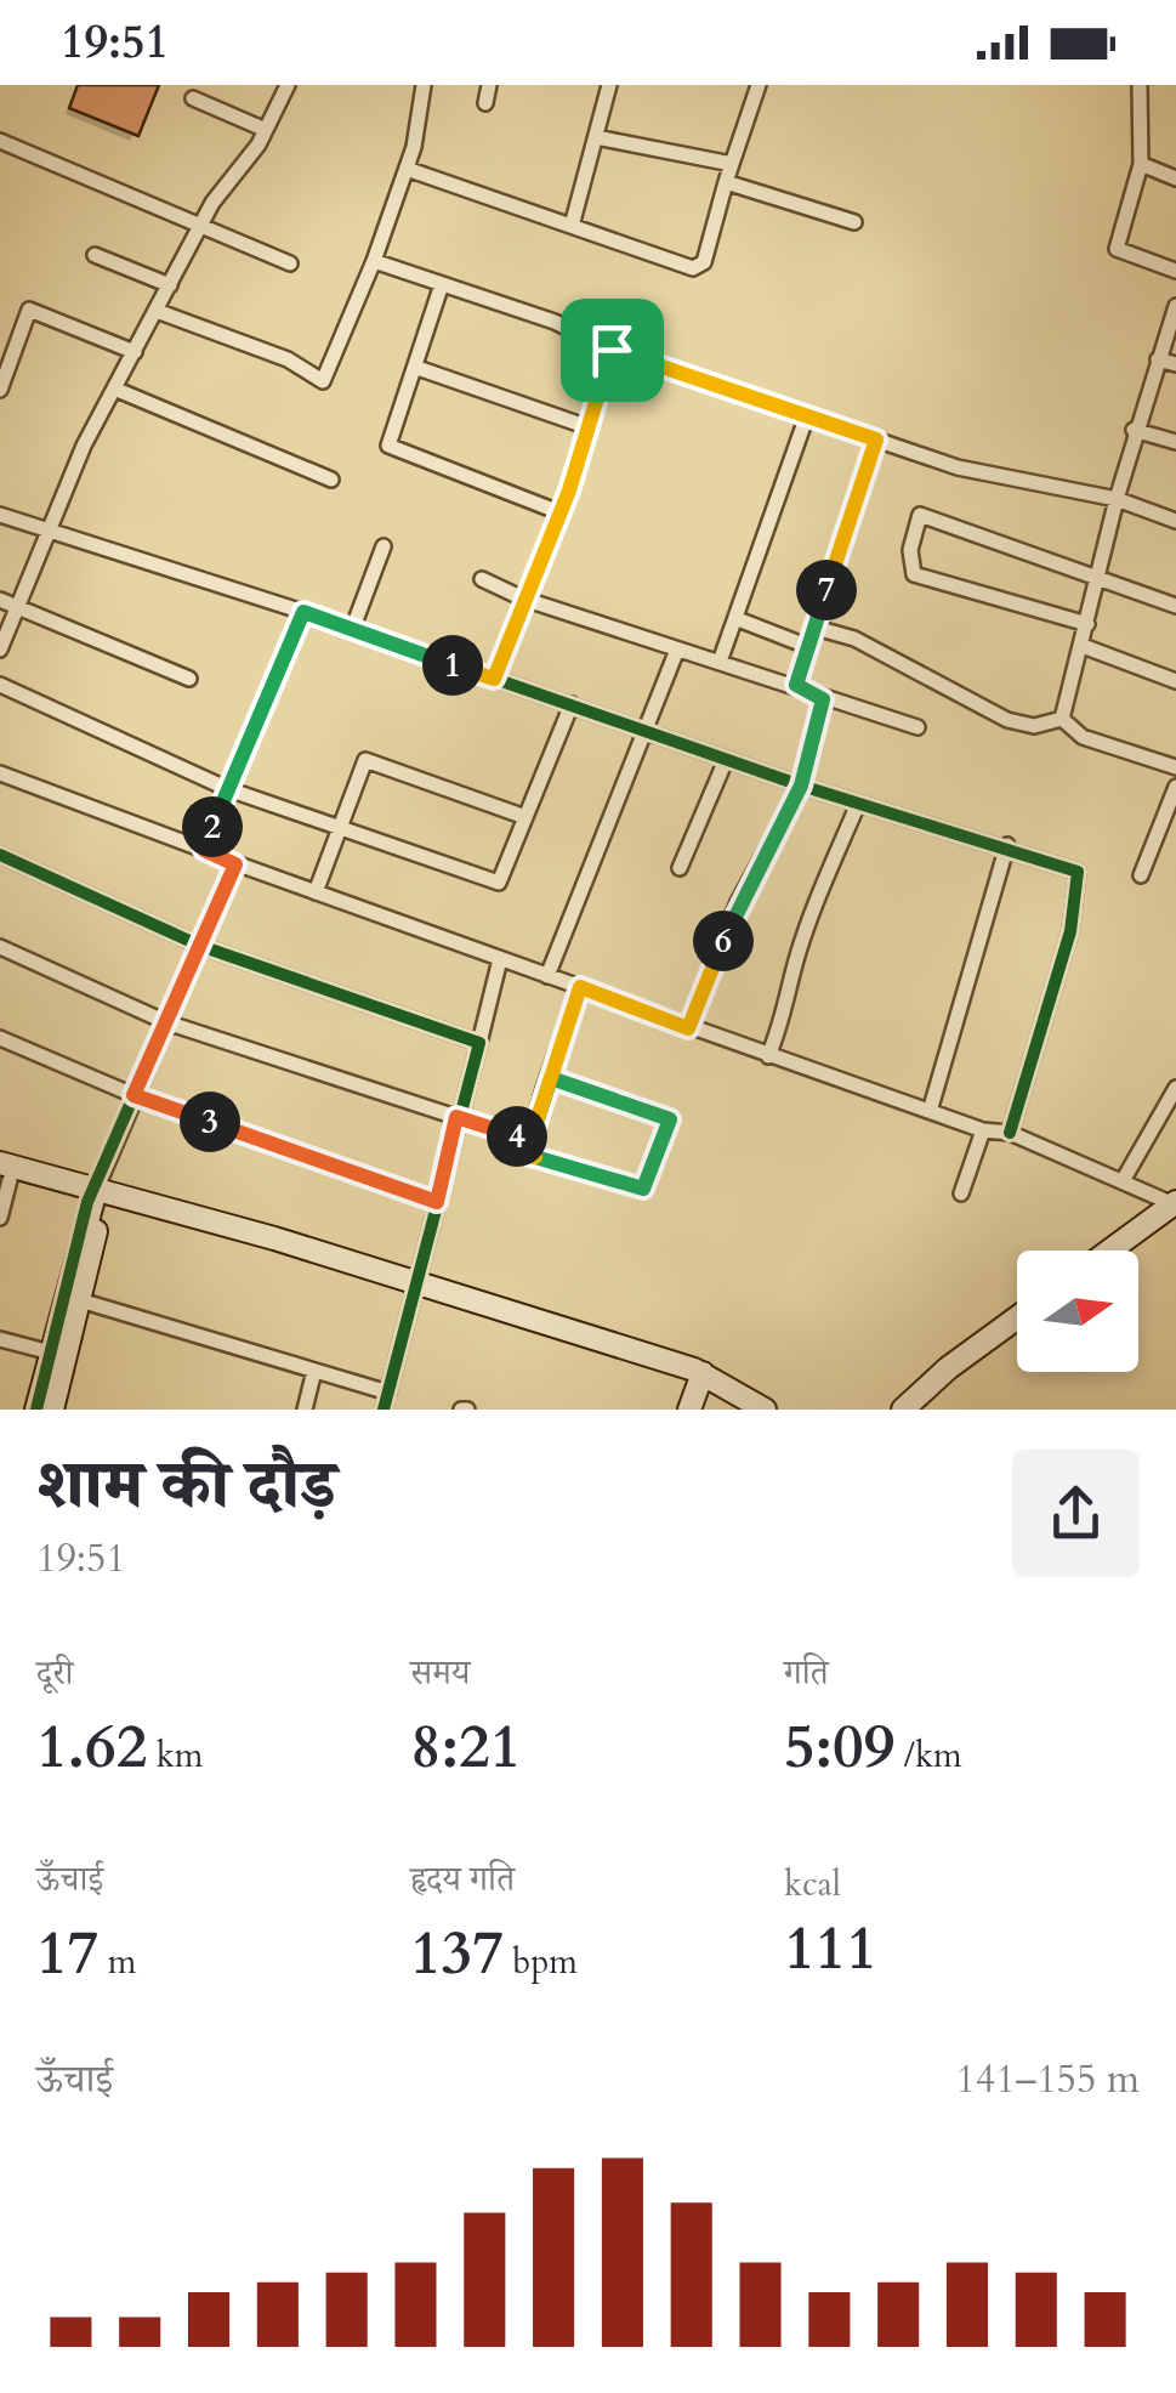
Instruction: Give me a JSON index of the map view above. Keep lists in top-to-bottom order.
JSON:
{
  "north": "right",
  "page": {
    "status": "19:51",
    "pins": [
      "7",
      "1",
      "2",
      "6",
      "3",
      "4"
    ],
    "heading": ["शाम की दौड़", "19:51"],
    "stats": [
      ["दूरी", "1.62 km"],
      ["समय", "8:21"],
      ["गति", "5:09 /km"],
      ["ऊँचाई", "17 m"],
      ["हृदय गति", "137 bpm"],
      ["kcal", "111"]
    ],
    "chart": ["ऊँचाई", "141–155 m"]
  }
}
